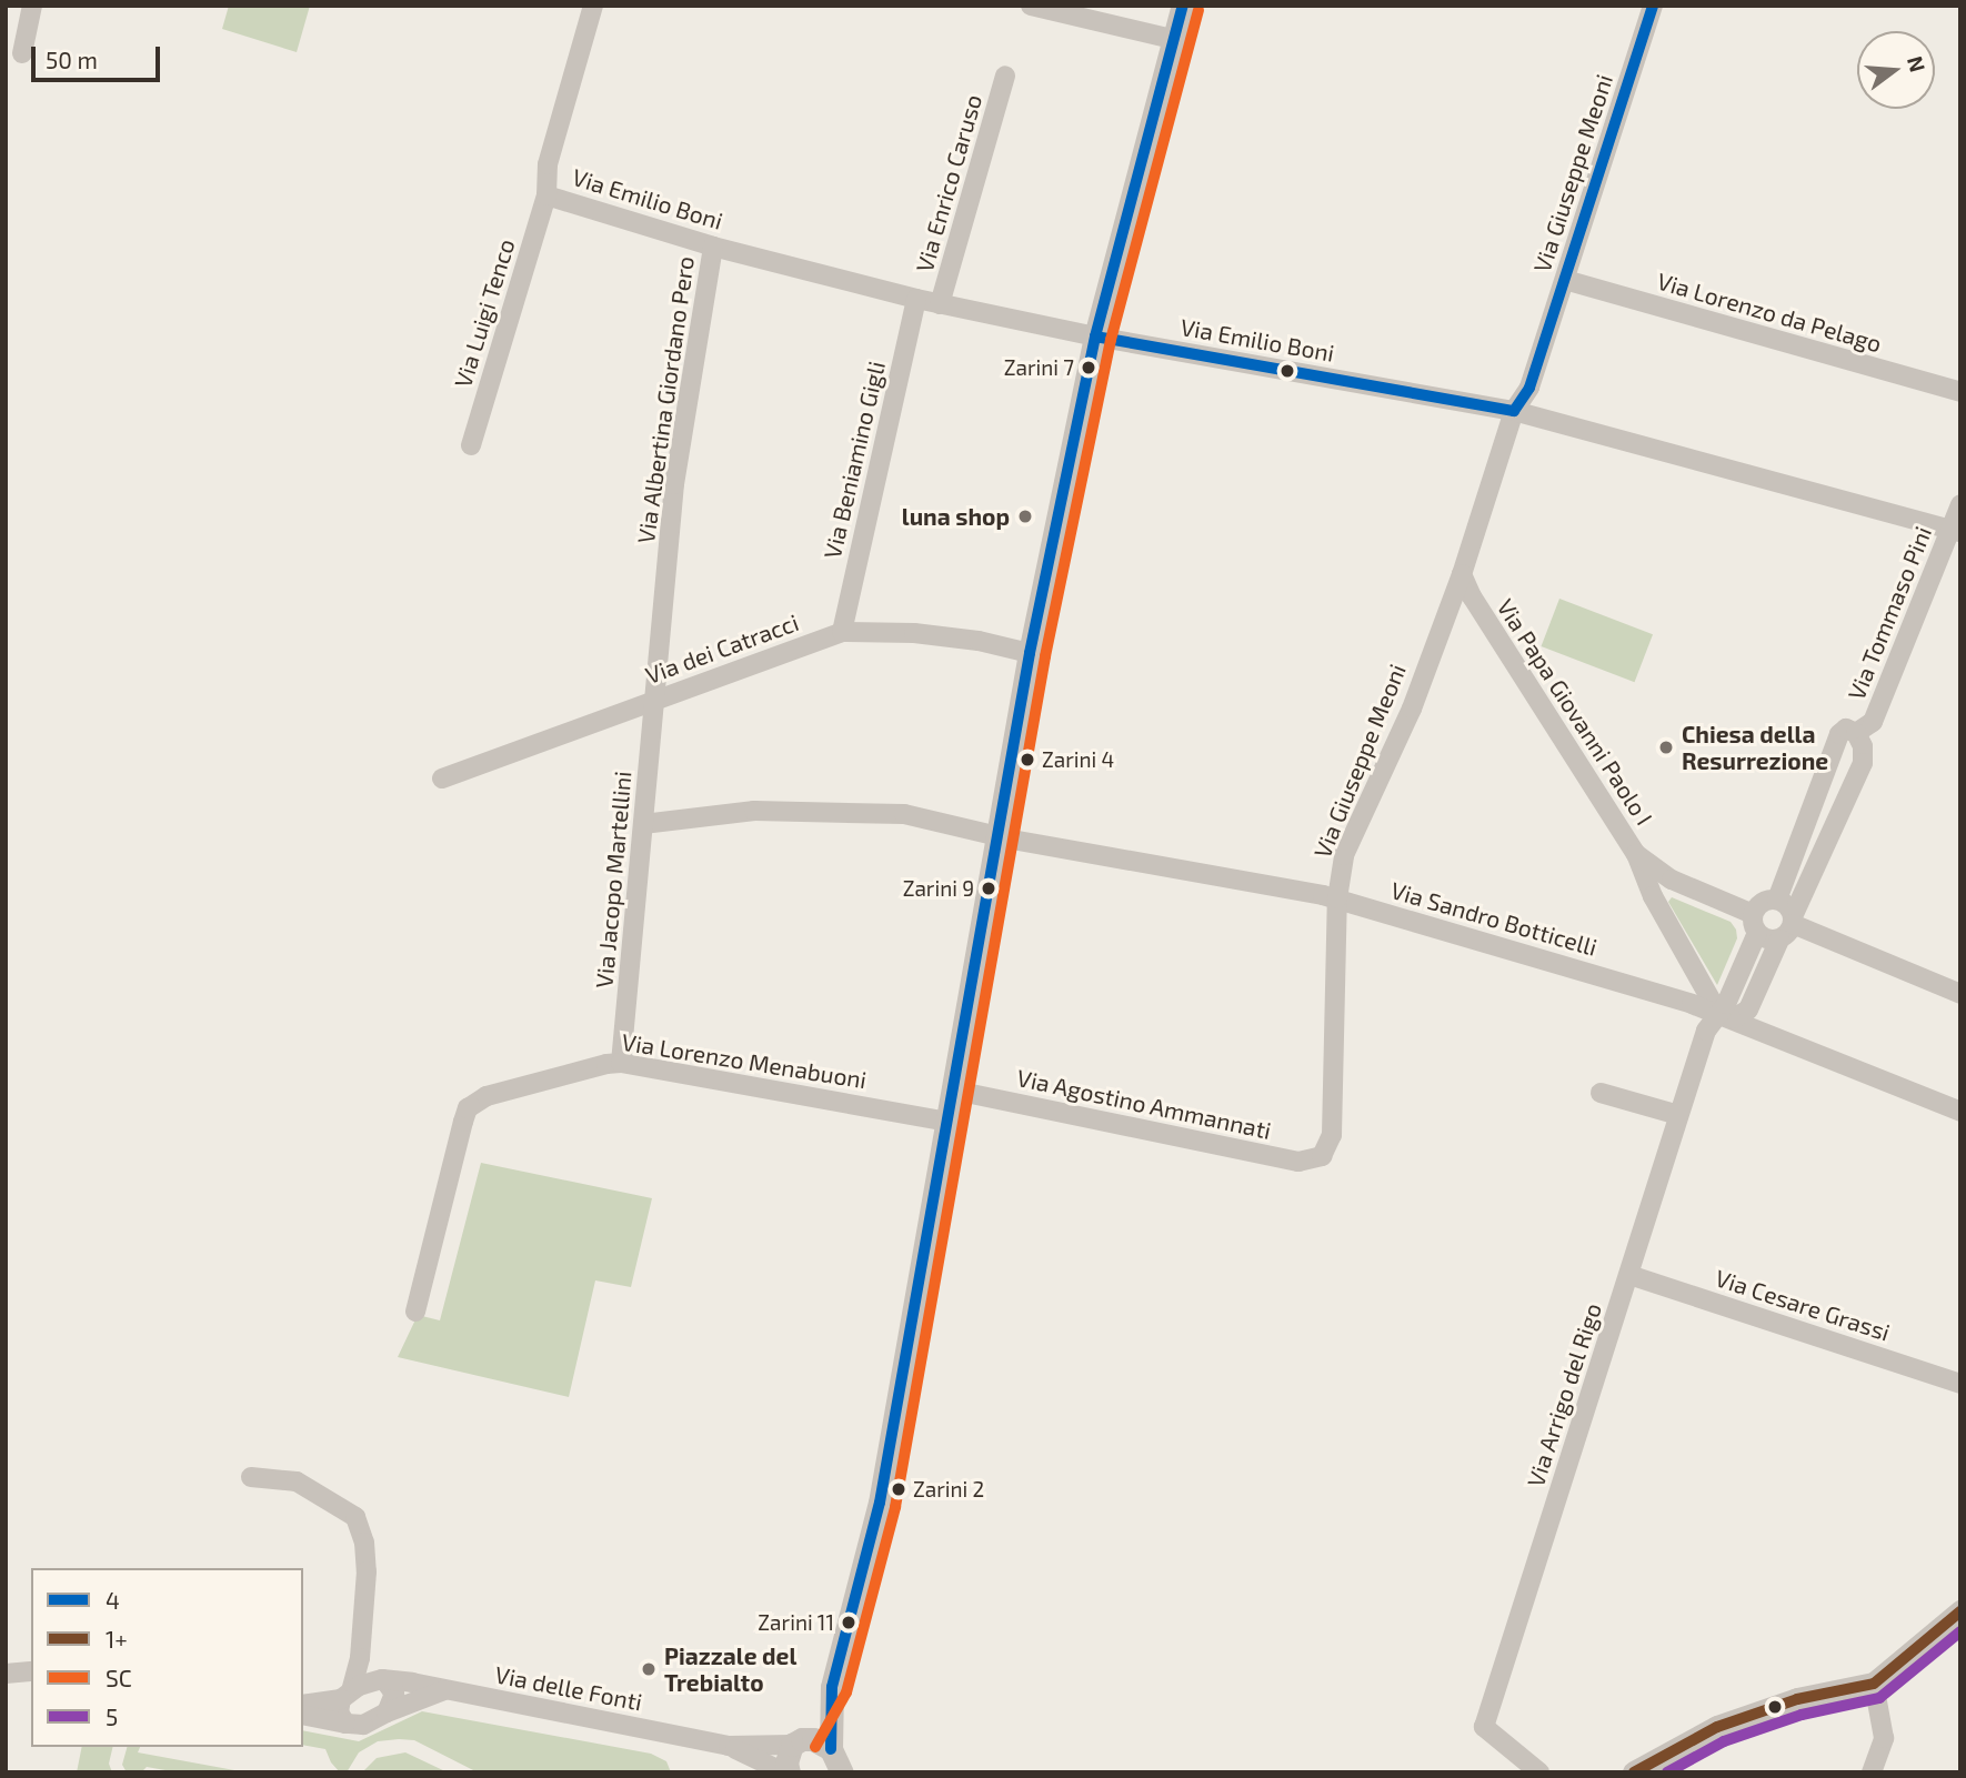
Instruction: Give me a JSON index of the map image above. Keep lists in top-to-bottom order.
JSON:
{
  "streets": {
    "street": [
      "Via Giuseppe Meoni",
      "Via Enrico Caruso",
      "Via Emilio Boni",
      "Via Lorenzo da Pelago",
      "Via Luigi Tenco",
      "Via Albertina Giordano Pero",
      "Via Beniamino Gigli",
      "Via Tommaso Pini",
      "Via dei Catracci",
      "Via Papa Giovanni Paolo I",
      "Via Jacopo Martellini",
      "Via Sandro Botticelli",
      "Via Lorenzo Menabuoni",
      "Via Agostino Ammannati",
      "Via Cesare Grassi",
      "Via Arrigo del Rigo",
      "Via delle Fonti"
    ]
  },
  "crossings": [
    ["Via Giuseppe Meoni", "Via Emilio Boni"],
    ["Via Giuseppe Meoni", "Via Lorenzo da Pelago"],
    ["Via Giuseppe Meoni", "Via Papa Giovanni Paolo I"],
    ["Via Giuseppe Meoni", "Via Sandro Botticelli"],
    ["Via Giuseppe Meoni", "Via Agostino Ammannati"],
    ["Via Enrico Caruso", "Via Emilio Boni"],
    ["Via Emilio Boni", "Via Luigi Tenco"],
    ["Via Emilio Boni", "Via Albertina Giordano Pero"],
    ["Via Emilio Boni", "Via Beniamino Gigli"],
    ["Via Emilio Boni", "Via Tommaso Pini"],
    ["Via Albertina Giordano Pero", "Via dei Catracci"],
    ["Via Albertina Giordano Pero", "Via Jacopo Martellini"],
    ["Via Beniamino Gigli", "Via dei Catracci"],
    ["Via Tommaso Pini", "Via Papa Giovanni Paolo I"],
    ["Via Tommaso Pini", "Via Sandro Botticelli"],
    ["Via Tommaso Pini", "Via Arrigo del Rigo"],
    ["Via dei Catracci", "Via Jacopo Martellini"],
    ["Via Papa Giovanni Paolo I", "Via Sandro Botticelli"],
    ["Via Papa Giovanni Paolo I", "Via Arrigo del Rigo"],
    ["Via Jacopo Martellini", "Via Sandro Botticelli"],
    ["Via Jacopo Martellini", "Via Lorenzo Menabuoni"],
    ["Via Sandro Botticelli", "Via Arrigo del Rigo"],
    ["Via Cesare Grassi", "Via Arrigo del Rigo"]
  ],
  "places": [
    "Zarini 7",
    "luna shop",
    "Chiesa della Resurrezione",
    "Zarini 4",
    "Zarini 9",
    "Zarini 2",
    "Zarini 11",
    "Piazzale del Trebialto"
  ],
  "lines": [
    "transit line 4",
    "transit line SC",
    "transit line 1+",
    "transit line 5"
  ],
  "legend": [
    "4",
    "1+",
    "SC",
    "5"
  ],
  "scale_bar": "50 m",
  "north": "right"
}
